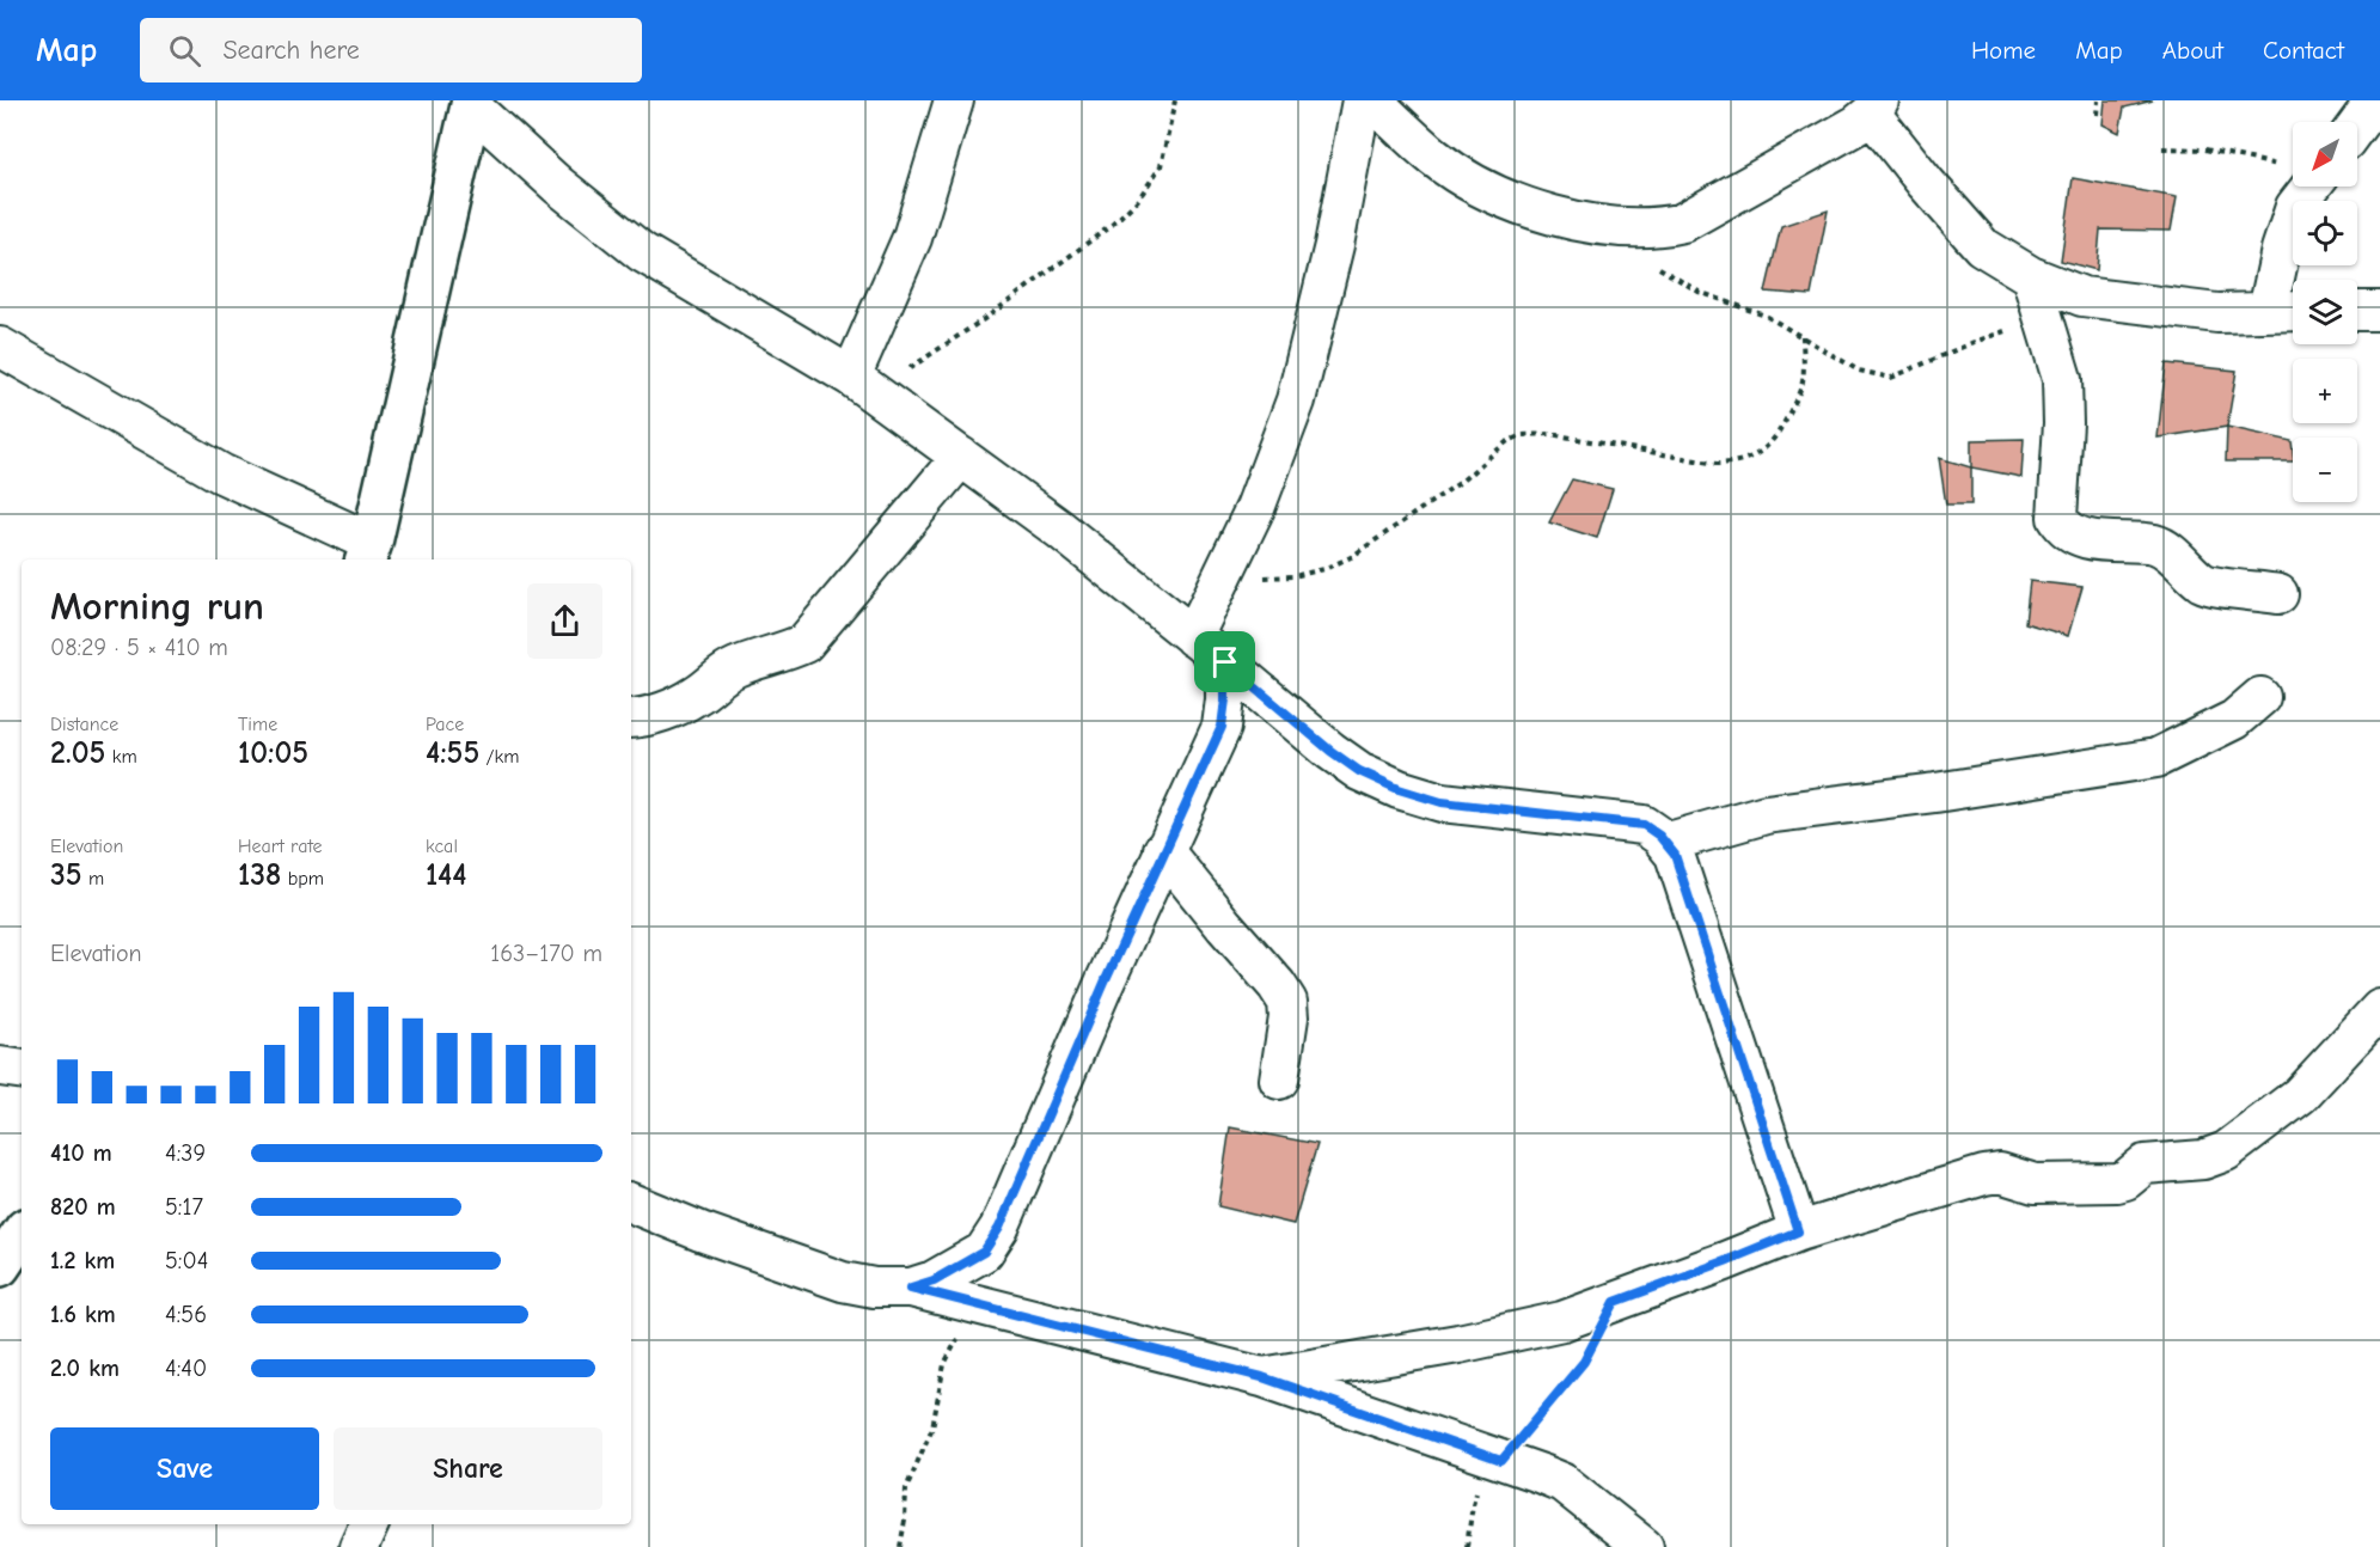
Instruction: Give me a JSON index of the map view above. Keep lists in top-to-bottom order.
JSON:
{
  "north": "bottom left",
  "page": {
    "header": "Map",
    "search": "Search here",
    "nav": [
      "Home",
      "Map",
      "About",
      "Contact"
    ],
    "map_buttons": ["+", "−"],
    "heading": ["Morning run", "08:29 · 5 × 410 m"],
    "stats": [
      ["Distance", "2.05 km"],
      ["Time", "10:05"],
      ["Pace", "4:55 /km"],
      ["Elevation", "35 m"],
      ["Heart rate", "138 bpm"],
      ["kcal", "144"]
    ],
    "chart": ["Elevation", "163–170 m"],
    "list": [
      {
        "name": "410 m",
        "note": "4:39"
      },
      {
        "name": "820 m",
        "note": "5:17"
      },
      {
        "name": "1.2 km",
        "note": "5:04"
      },
      {
        "name": "1.6 km",
        "note": "4:56"
      },
      {
        "name": "2.0 km",
        "note": "4:40"
      }
    ],
    "buttons": ["Save", "Share"]
  }
}
